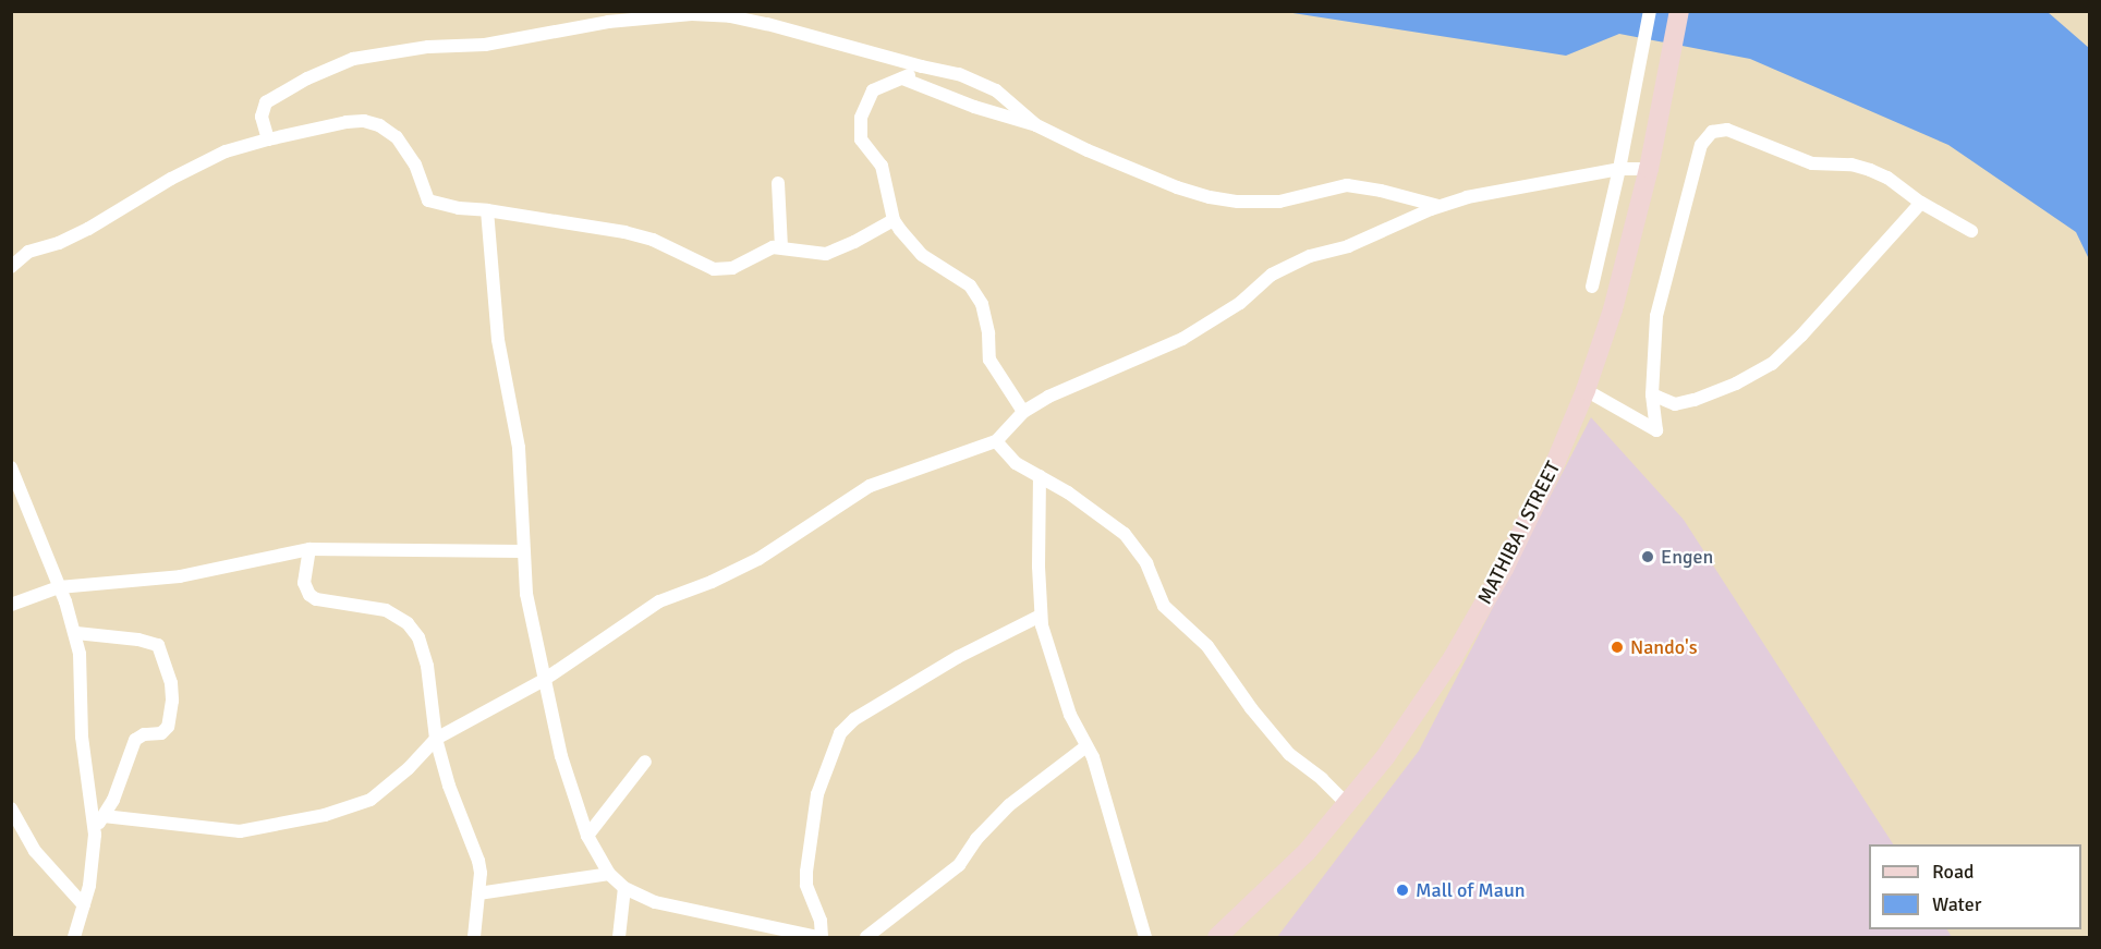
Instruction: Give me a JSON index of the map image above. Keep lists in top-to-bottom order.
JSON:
{
  "streets": {
    "street": ["MATHIBA I STREET"]
  },
  "places": ["Engen", "Nando's", "Mall of Maun"],
  "legend": ["Road", "Water"]
}
